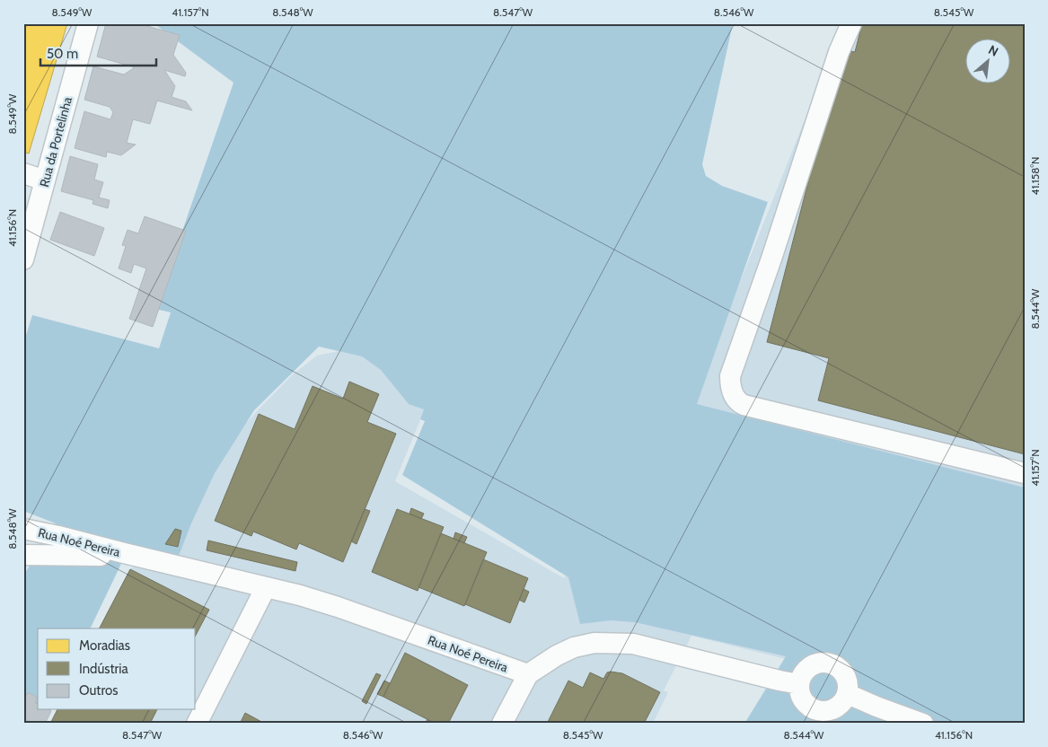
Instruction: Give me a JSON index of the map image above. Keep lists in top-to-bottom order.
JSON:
{
  "streets": {
    "street": ["Rua da Portelinha", "Rua Noé Pereira"]
  },
  "legend": ["Moradias", "Indústria", "Outros"],
  "scale_bar": "50 m",
  "north": "top right",
  "coordinates": [
    "8.549°W",
    "41.157°N",
    "8.548°W",
    "8.547°W",
    "8.546°W",
    "8.545°W",
    "41.158°N",
    "41.156°N",
    "8.544°W"
  ]
}
